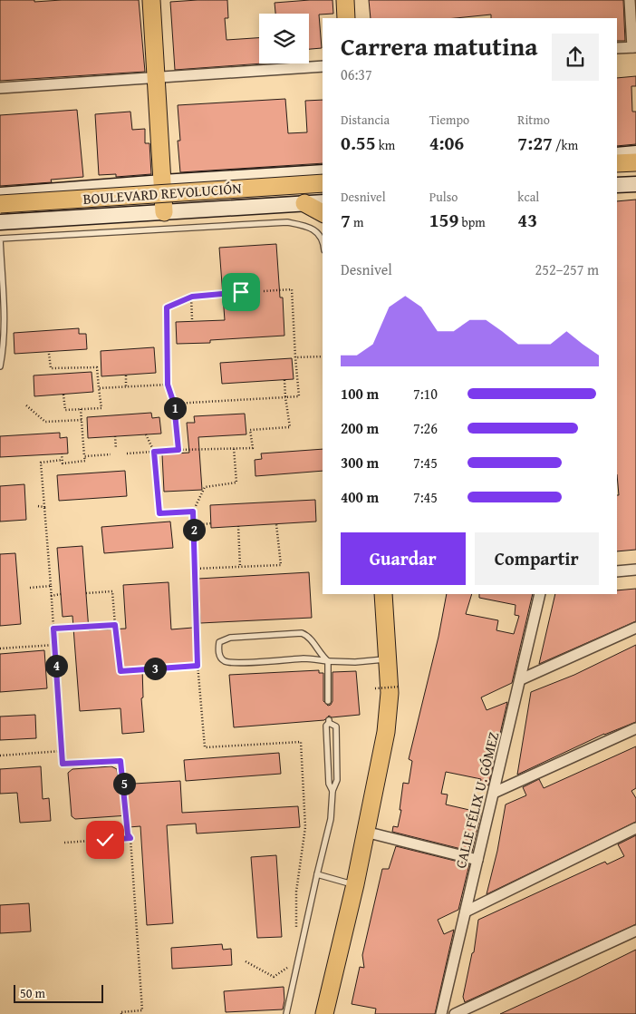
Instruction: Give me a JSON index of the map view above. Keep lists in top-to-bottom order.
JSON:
{
  "streets": {
    "main road": ["BOULEVARD REVOLUCIÓN"],
    "street": ["CALLE FÉLIX U. GÓMEZ"]
  },
  "scale_bar": "50 m",
  "page": {
    "heading": ["Carrera matutina", "06:37"],
    "stats": [
      ["Distancia", "0.55 km"],
      ["Tiempo", "4:06"],
      ["Ritmo", "7:27 /km"],
      ["Desnivel", "7 m"],
      ["Pulso", "159 bpm"],
      ["kcal", "43"]
    ],
    "chart": ["Desnivel", "252–257 m"],
    "list": [
      {
        "name": "100 m",
        "note": "7:10"
      },
      {
        "name": "200 m",
        "note": "7:26"
      },
      {
        "name": "300 m",
        "note": "7:45"
      },
      {
        "name": "400 m",
        "note": "7:45"
      }
    ],
    "pins": [
      "1",
      "2",
      "4",
      "3",
      "5"
    ],
    "buttons": ["Guardar", "Compartir"],
    "scale": "50 m"
  }
}
